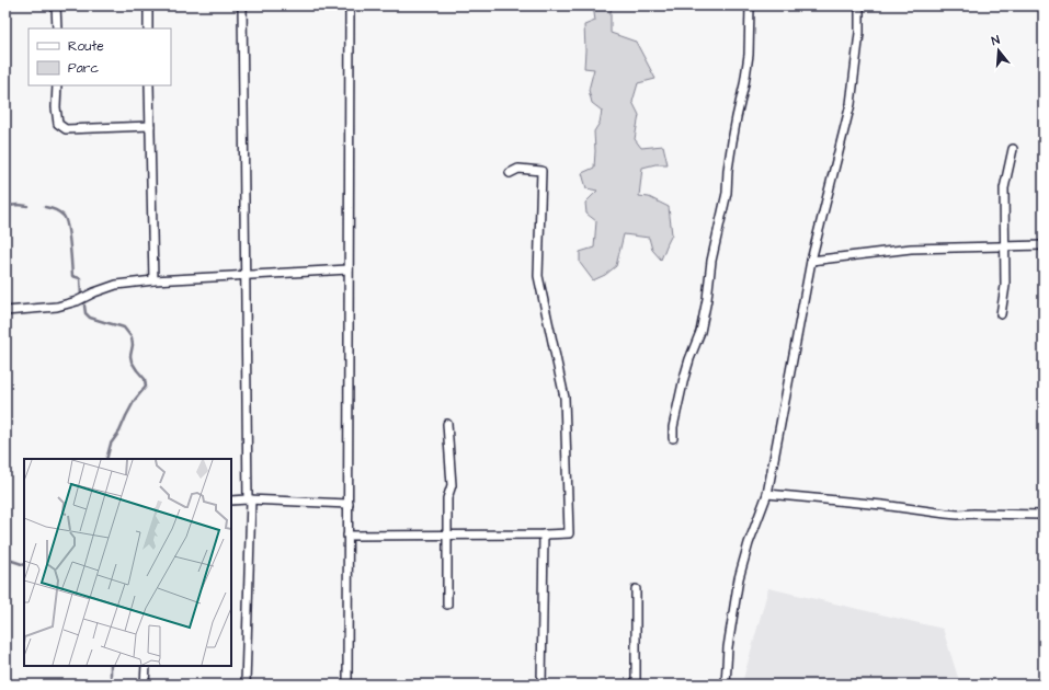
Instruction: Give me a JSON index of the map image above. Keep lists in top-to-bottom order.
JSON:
{
  "legend": ["Route", "Parc"],
  "north": "top"
}
